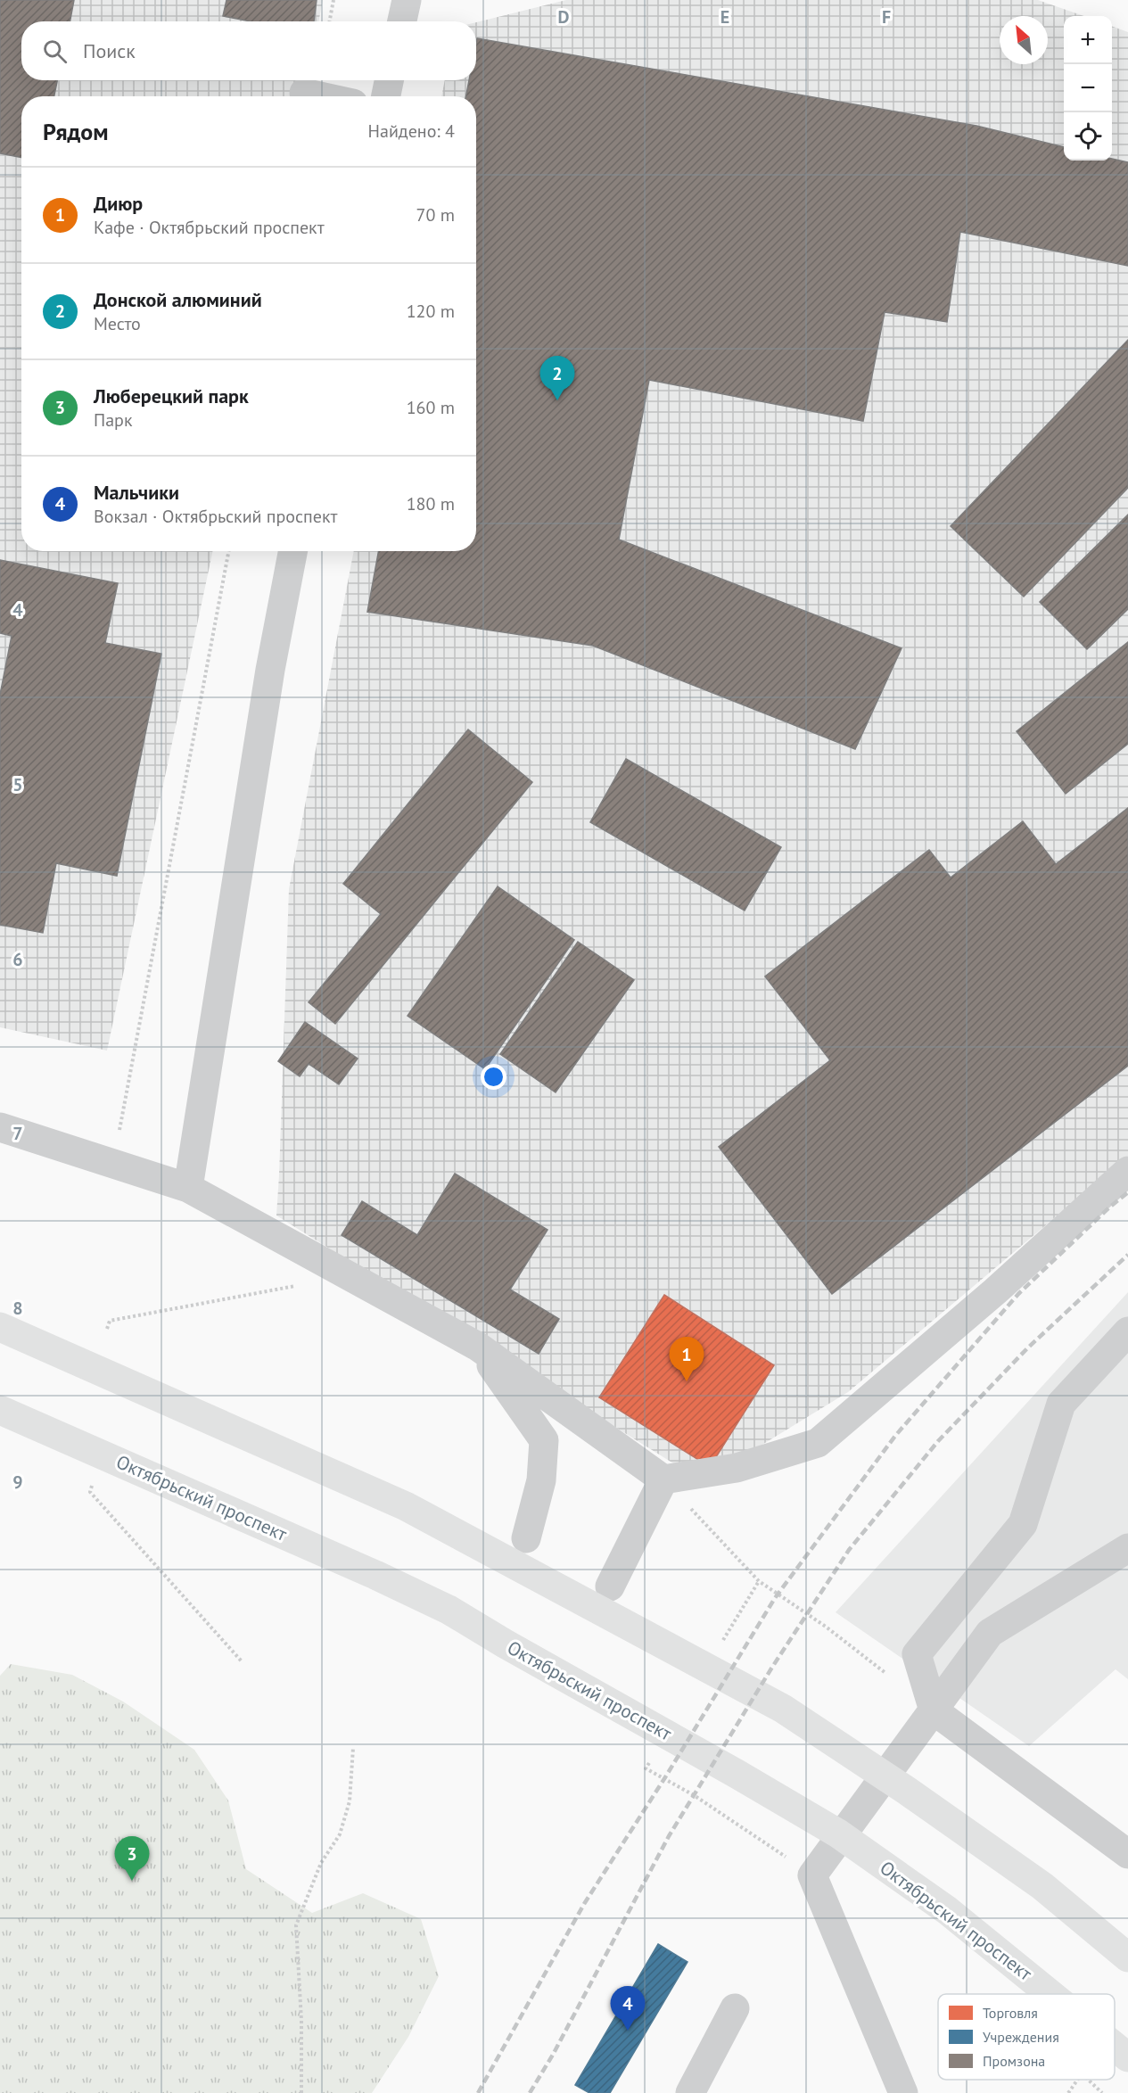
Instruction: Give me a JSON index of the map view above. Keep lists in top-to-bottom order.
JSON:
{
  "streets": {
    "main road": ["Октябрьский проспект"]
  },
  "legend": ["Торговля", "Учреждения", "Промзона"],
  "north": "top left",
  "page": {
    "map_buttons": ["+", "−"],
    "search": "Поиск",
    "heading": ["Рядом", "Найдено: 4"],
    "list": [
      {
        "mark": "1",
        "name": "Диюр",
        "note": "Кафе · Октябрьский проспект",
        "value": "70 m"
      },
      {
        "mark": "2",
        "name": "Донской алюминий",
        "note": "Место",
        "value": "120 m"
      },
      {
        "mark": "3",
        "name": "Люберецкий парк",
        "note": "Парк",
        "value": "160 m"
      },
      {
        "mark": "4",
        "name": "Мальчики",
        "note": "Вокзал · Октябрьский проспект",
        "value": "180 m"
      }
    ],
    "pins": [
      "2",
      "1",
      "3",
      "4"
    ]
  },
  "grid": {
    "columns": ["D", "E", "F"],
    "rows": [
      "4",
      "5",
      "6",
      "7",
      "8",
      "9"
    ]
  }
}
